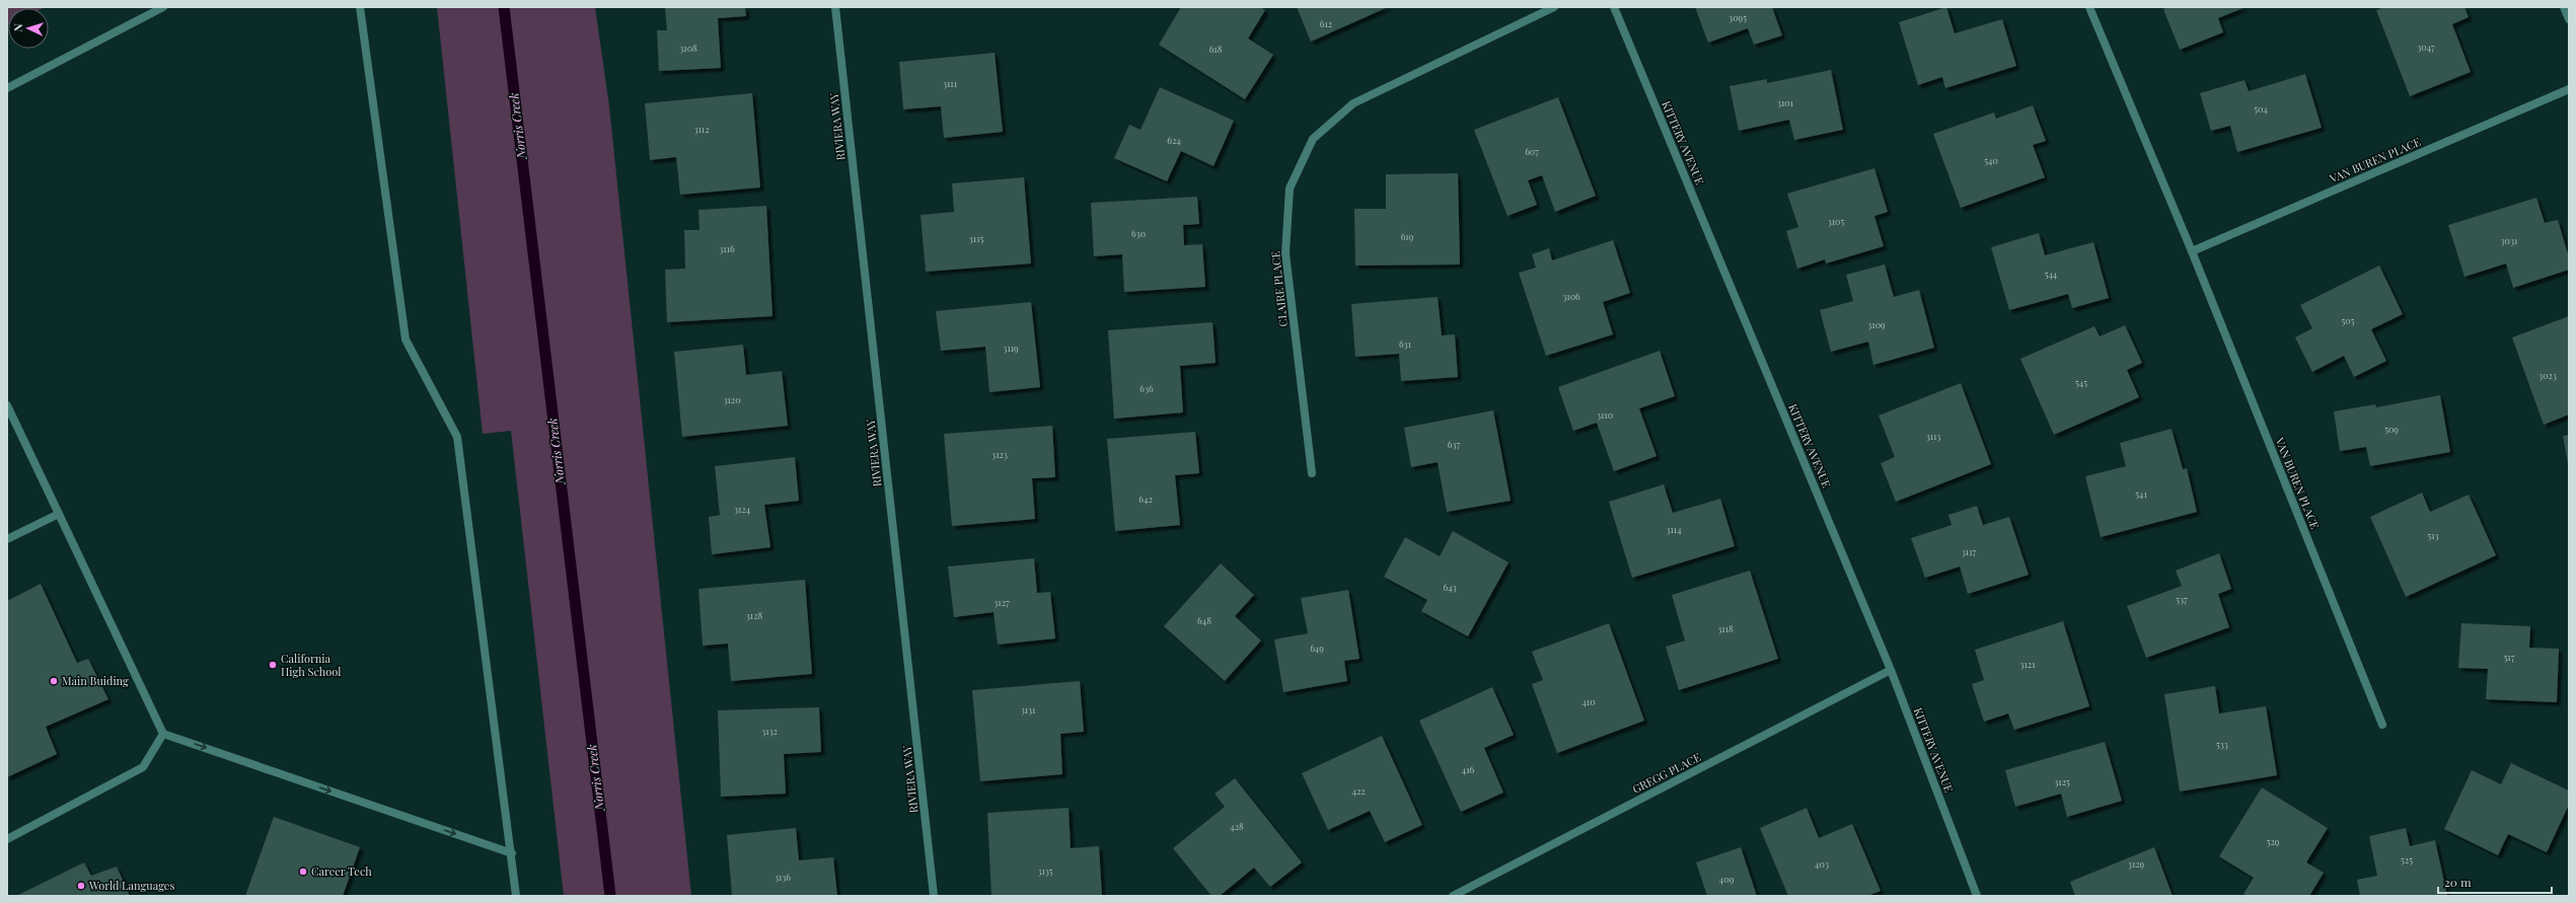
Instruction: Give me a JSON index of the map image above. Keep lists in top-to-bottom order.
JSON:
{
  "streets": {
    "street": [
      "RIVIERA WAY",
      "KITTERY AVENUE",
      "VAN BUREN PLACE",
      "CLAIRE PLACE",
      "GREGG PLACE"
    ]
  },
  "crossings": [
    ["KITTERY AVENUE", "GREGG PLACE"]
  ],
  "water": ["Norris Creek"],
  "places": [
    "California High School",
    "Main Buiding",
    "Career Tech",
    "World Languages"
  ],
  "house_numbers": [
    "3095",
    "612",
    "3047",
    "3108",
    "618",
    "3111",
    "3101",
    "504",
    "3112",
    "624",
    "607",
    "540",
    "3105",
    "630",
    "619",
    "3115",
    "3031",
    "3116",
    "544",
    "3106",
    "505",
    "3109",
    "631",
    "3119",
    "3023",
    "545",
    "636",
    "3120",
    "3110",
    "509",
    "3113",
    "637",
    "3123",
    "541",
    "642",
    "3124",
    "3114",
    "513",
    "3117",
    "643",
    "537",
    "3127",
    "3128",
    "648",
    "3118",
    "649",
    "517",
    "3121",
    "410",
    "3131",
    "3132",
    "533",
    "416",
    "3125",
    "422",
    "428",
    "529",
    "525",
    "403",
    "3129",
    "3135",
    "3136",
    "409"
  ],
  "scale_bar": "20 m",
  "north": "left"
}
